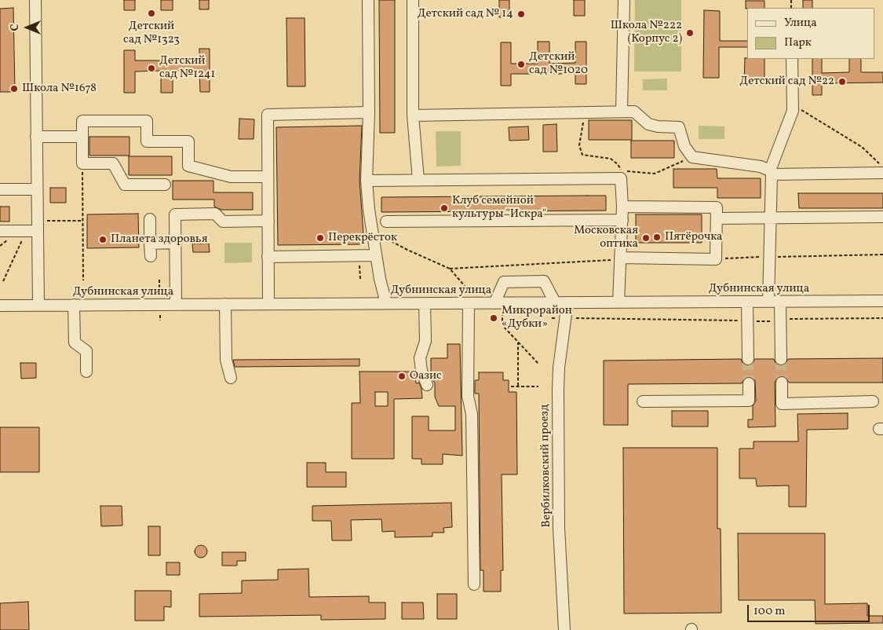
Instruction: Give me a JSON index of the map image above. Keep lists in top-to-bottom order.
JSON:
{
  "streets": {
    "street": ["Дубнинская улица", "Вербилковский проезд"]
  },
  "crossings": [
    ["Дубнинская улица", "Вербилковский проезд"]
  ],
  "places": [
    "Детский сад №1323",
    "Детский сад № 14",
    "Школа №222 (Корпус 2)",
    "Детский сад №1020",
    "Детский сад №1241",
    "Детский сад №22",
    "Школа №1678",
    "Клуб семейной культуры \"Искра\"",
    "Пятёрочка",
    "Перекрёсток",
    "Московская оптика",
    "Планета здоровья",
    "Микрорайон «Дубки»",
    "Оазис"
  ],
  "legend": ["Улица", "Парк"],
  "scale_bar": "100 m",
  "north": "left"
}
